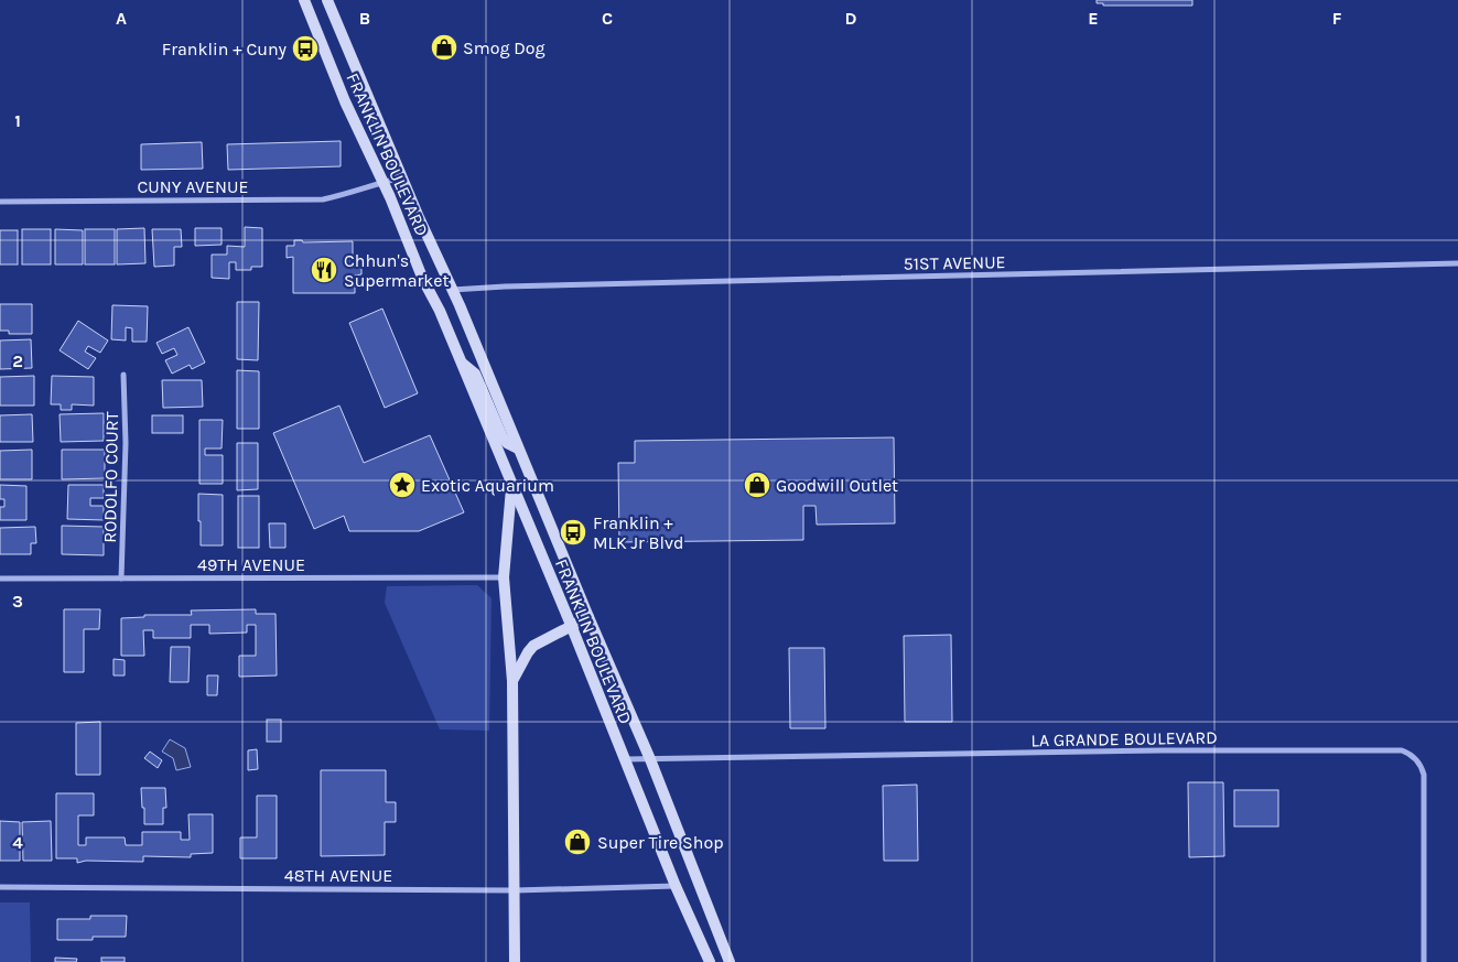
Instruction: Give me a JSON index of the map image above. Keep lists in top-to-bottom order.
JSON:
{
  "streets": {
    "main road": ["FRANKLIN BOULEVARD"],
    "street": [
      "CUNY AVENUE",
      "51ST AVENUE",
      "RODOLFO COURT",
      "49TH AVENUE",
      "LA GRANDE BOULEVARD",
      "48TH AVENUE"
    ]
  },
  "crossings": [
    ["FRANKLIN BOULEVARD", "CUNY AVENUE"],
    ["FRANKLIN BOULEVARD", "51ST AVENUE"],
    ["FRANKLIN BOULEVARD", "LA GRANDE BOULEVARD"],
    ["FRANKLIN BOULEVARD", "48TH AVENUE"],
    ["RODOLFO COURT", "49TH AVENUE"]
  ],
  "places": {
    "shop": ["Smog Dog", "Goodwill Outlet", "Super Tire Shop"],
    "bus stop": ["Franklin + Cuny", "Franklin + MLK Jr Blvd"],
    "restaurant": ["Chhun's Supermarket"],
    "place": ["Exotic Aquarium"]
  },
  "grid": {
    "columns": [
      "A",
      "B",
      "C",
      "D",
      "E",
      "F"
    ],
    "rows": [
      "1",
      "2",
      "3",
      "4"
    ]
  }
}
